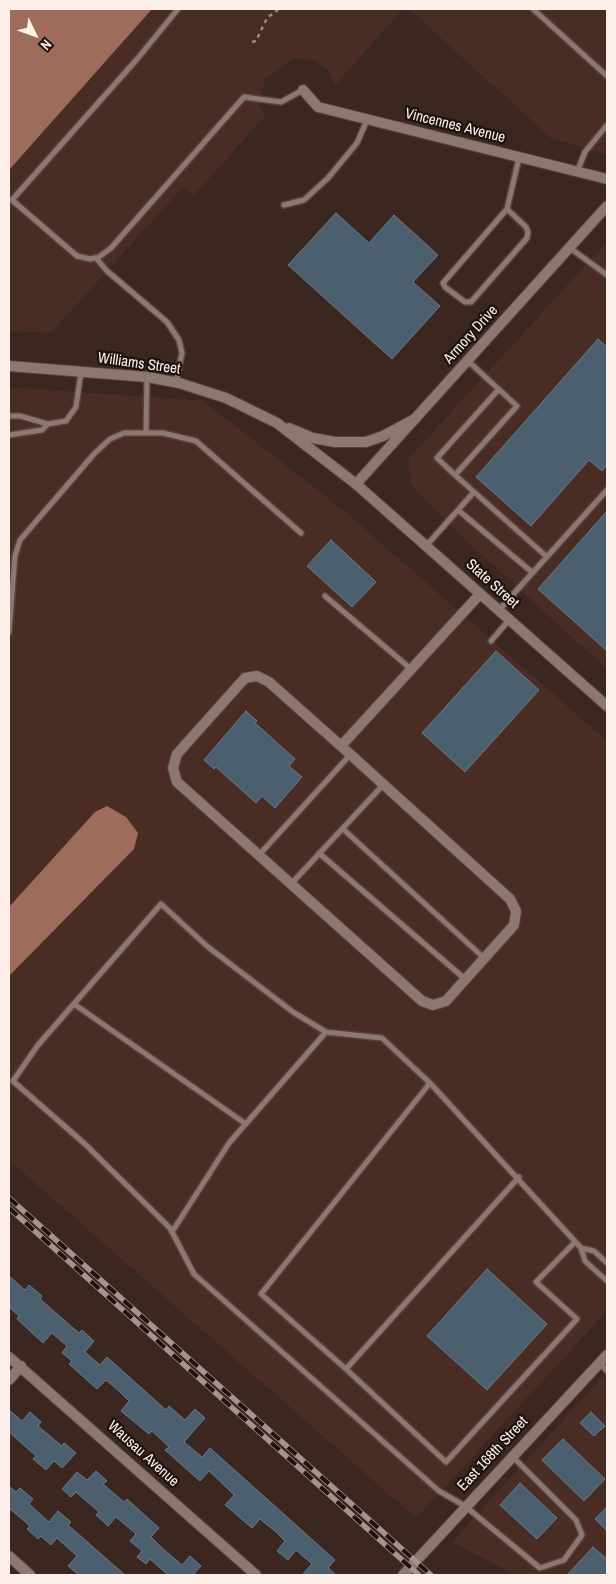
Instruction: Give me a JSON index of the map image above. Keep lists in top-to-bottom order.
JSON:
{
  "streets": {
    "street": [
      "Vincennes Avenue",
      "Armory Drive",
      "Williams Street",
      "State Street",
      "Wausau Avenue",
      "East 168th Street"
    ]
  },
  "crossings": [
    ["Armory Drive", "Williams Street"],
    ["Armory Drive", "State Street"],
    ["Williams Street", "State Street"]
  ],
  "north": "bottom right"
}
